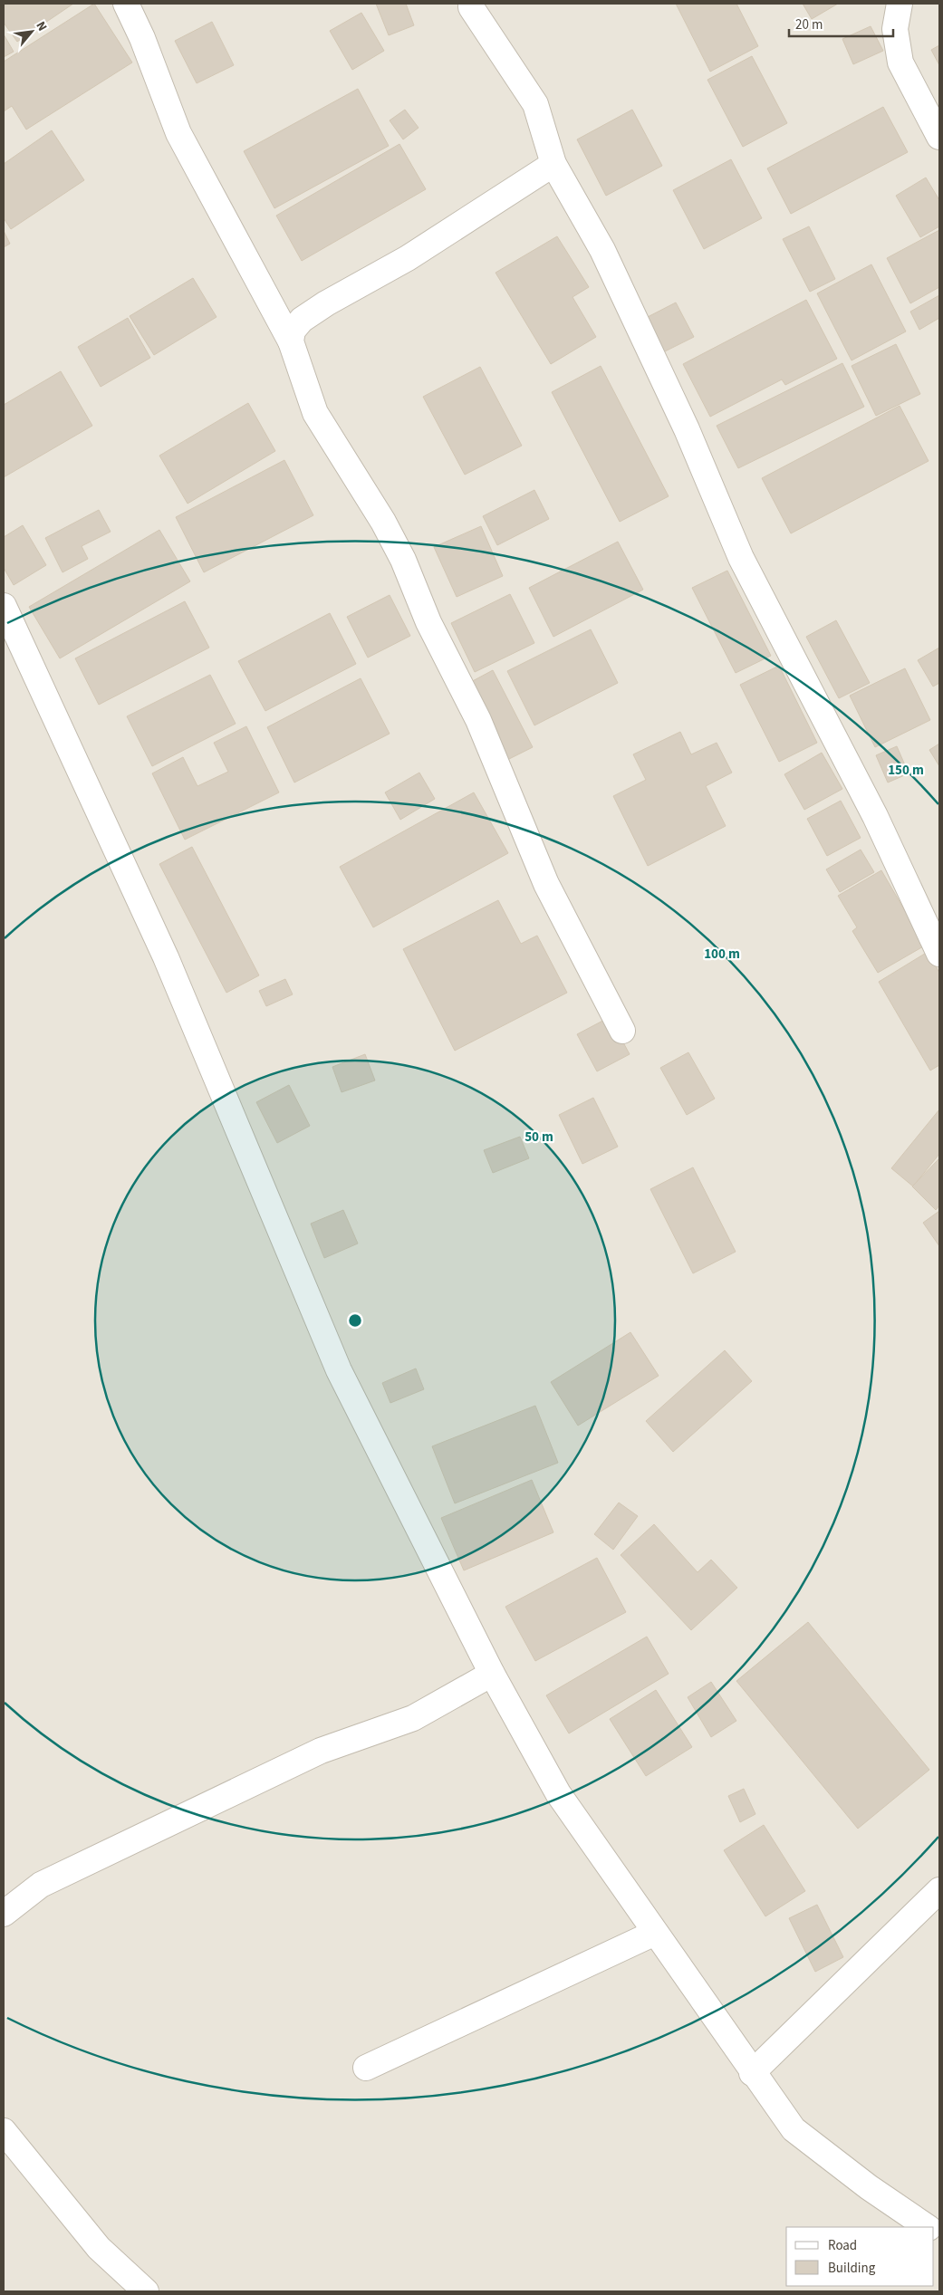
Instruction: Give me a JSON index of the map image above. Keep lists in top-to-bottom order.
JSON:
{
  "legend": ["Road", "Building"],
  "scale_bar": "20 m",
  "north": "top right",
  "rings": ["150 m", "100 m", "50 m"]
}
